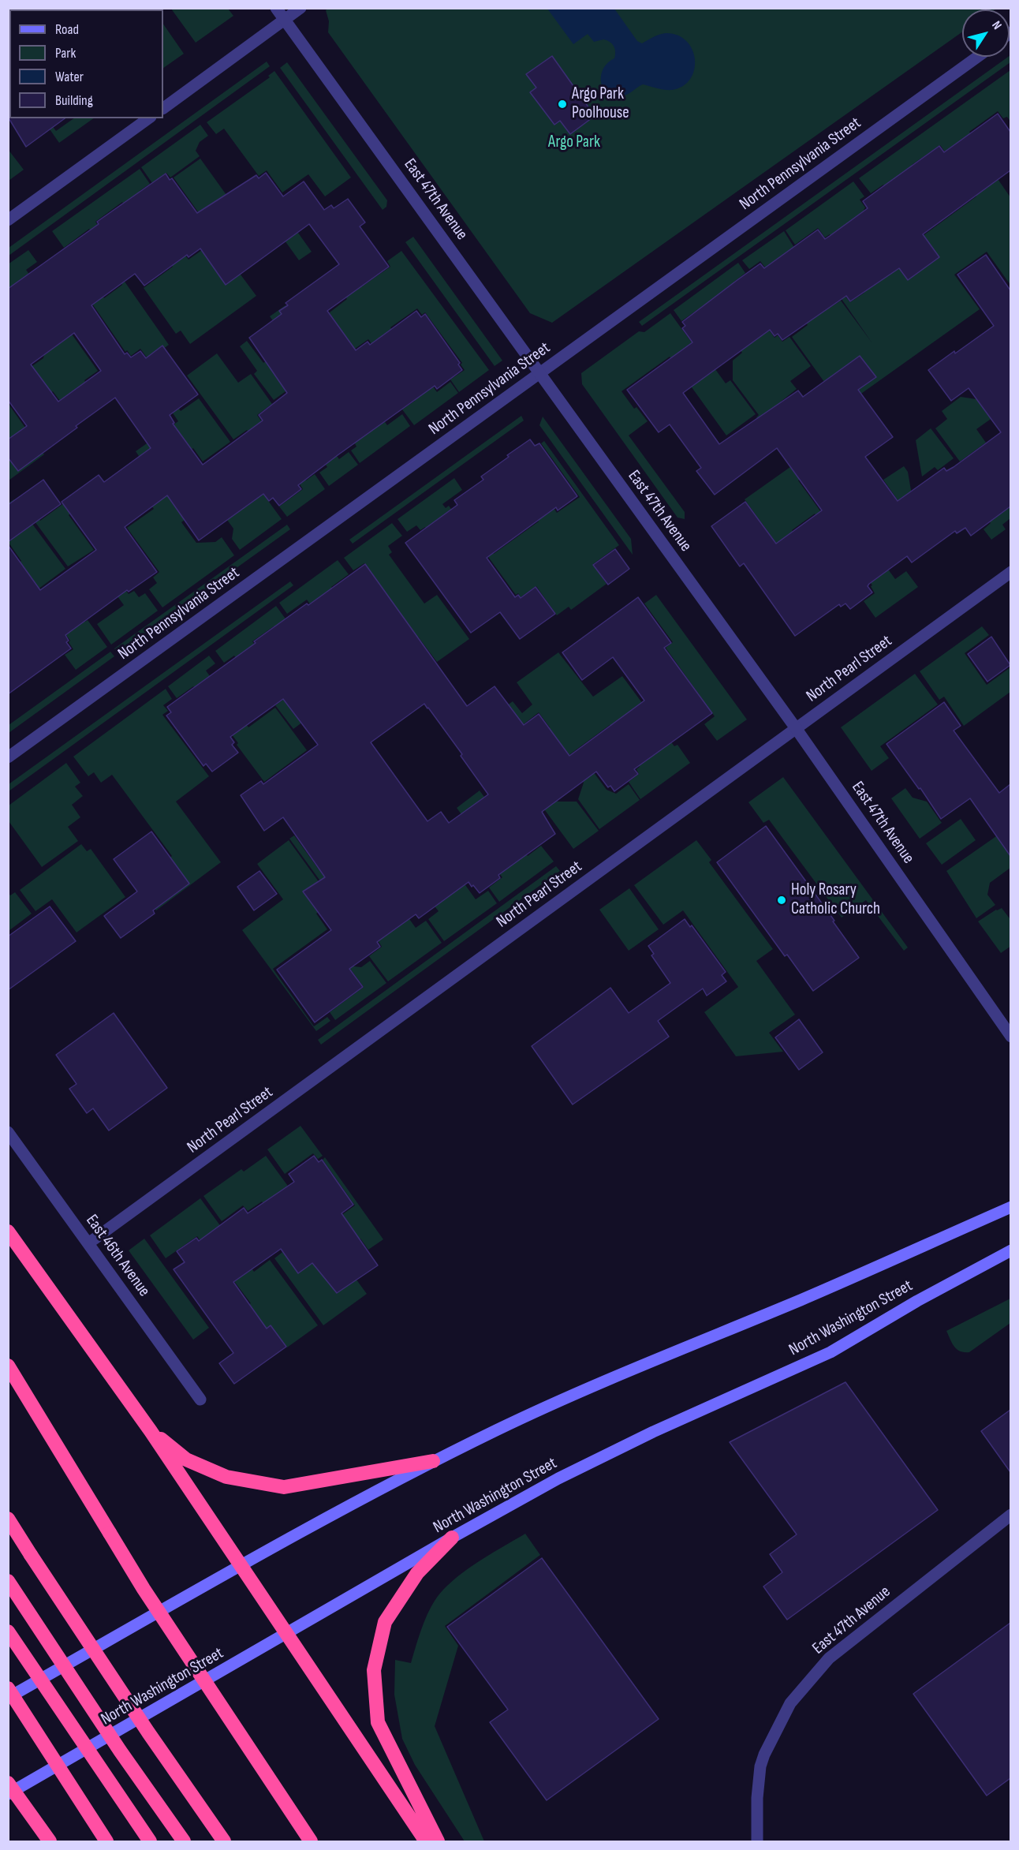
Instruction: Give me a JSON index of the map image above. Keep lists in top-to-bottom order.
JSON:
{
  "streets": {
    "main road": ["North Washington Street"],
    "street": [
      "North Pennsylvania Street",
      "East 47th Avenue",
      "North Pearl Street",
      "East 46th Avenue"
    ]
  },
  "crossings": [
    ["North Pennsylvania Street", "East 47th Avenue"],
    ["East 47th Avenue", "North Pearl Street"],
    ["North Pearl Street", "East 46th Avenue"]
  ],
  "parks": ["Argo Park"],
  "places": ["Argo Park Poolhouse", "Holy Rosary Catholic Church"],
  "legend": [
    "Road",
    "Park",
    "Water",
    "Building"
  ],
  "north": "top right"
}
